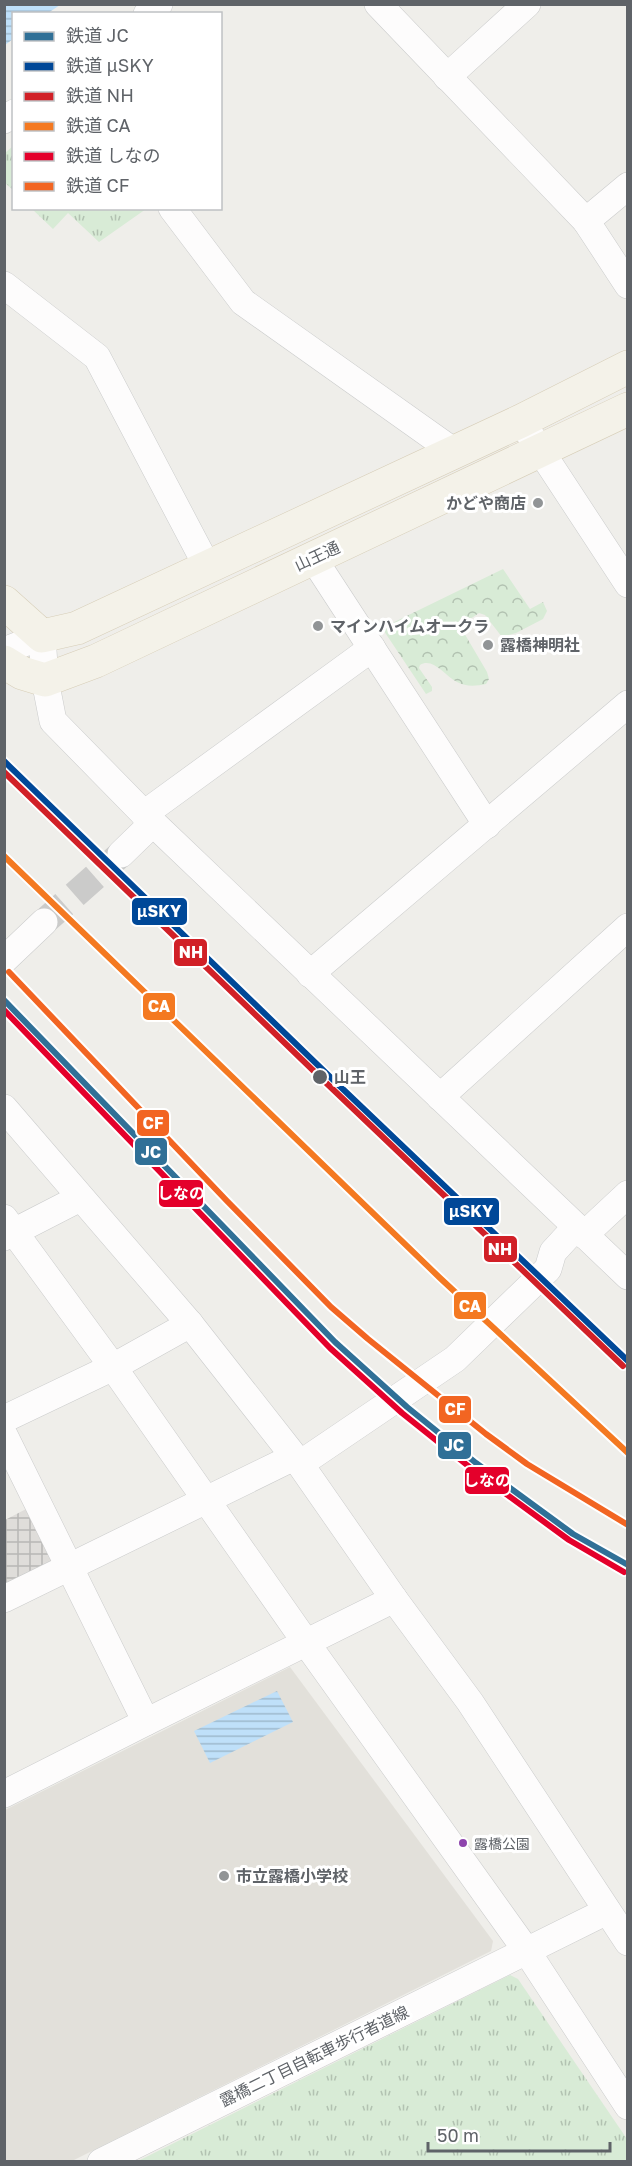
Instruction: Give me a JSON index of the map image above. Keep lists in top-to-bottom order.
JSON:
{
  "streets": {
    "main road": ["山王通"],
    "street": ["露橋二丁目自転車歩行者道線"]
  },
  "places": [
    "かどや商店",
    "マインハイムオークラ",
    "露橋神明社",
    "山王",
    "露橋公園",
    "市立露橋小学校"
  ],
  "lines": [
    "rail line μSKY",
    "rail line NH",
    "rail line CA",
    "rail line CF",
    "rail line JC",
    "rail line しなの"
  ],
  "legend": [
    "鉄道 JC",
    "鉄道 μSKY",
    "鉄道 NH",
    "鉄道 CA",
    "鉄道 しなの",
    "鉄道 CF"
  ],
  "scale_bar": "50 m"
}
